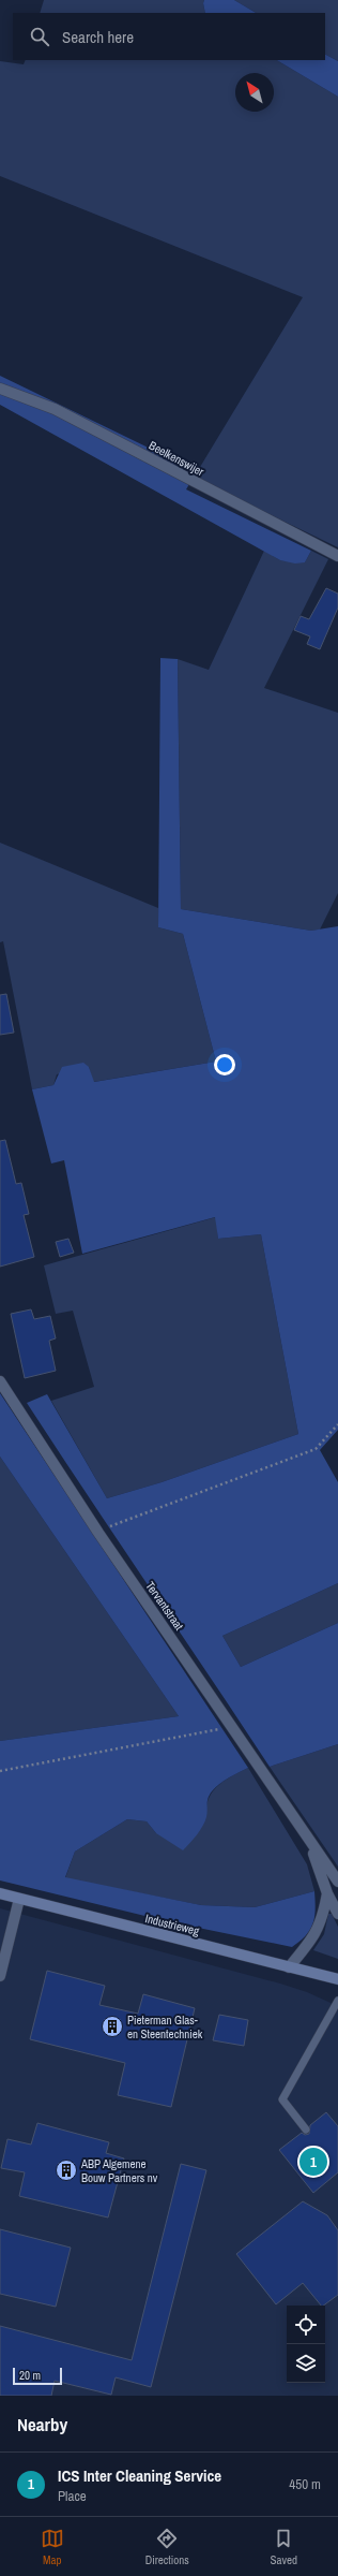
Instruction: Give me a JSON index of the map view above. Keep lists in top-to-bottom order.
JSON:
{
  "streets": {
    "main road": ["Industrieweg"],
    "street": ["Beelkenswijer", "Tervantstraat"]
  },
  "crossings": [
    ["Tervantstraat", "Industrieweg"]
  ],
  "places": {
    "building": ["Pieterman Glas- en Steentechniek", "ABP Algemene Bouw Partners nv"]
  },
  "scale_bar": "20 m",
  "north": "top left",
  "page": {
    "search": "Search here",
    "pins": "1",
    "scale": "20 m",
    "heading": "Nearby",
    "list": [
      {
        "mark": "1",
        "name": "ICS Inter Cleaning Service",
        "note": "Place",
        "value": "450 m"
      }
    ],
    "nav": ["Map", "Directions", "Saved"]
  }
}
